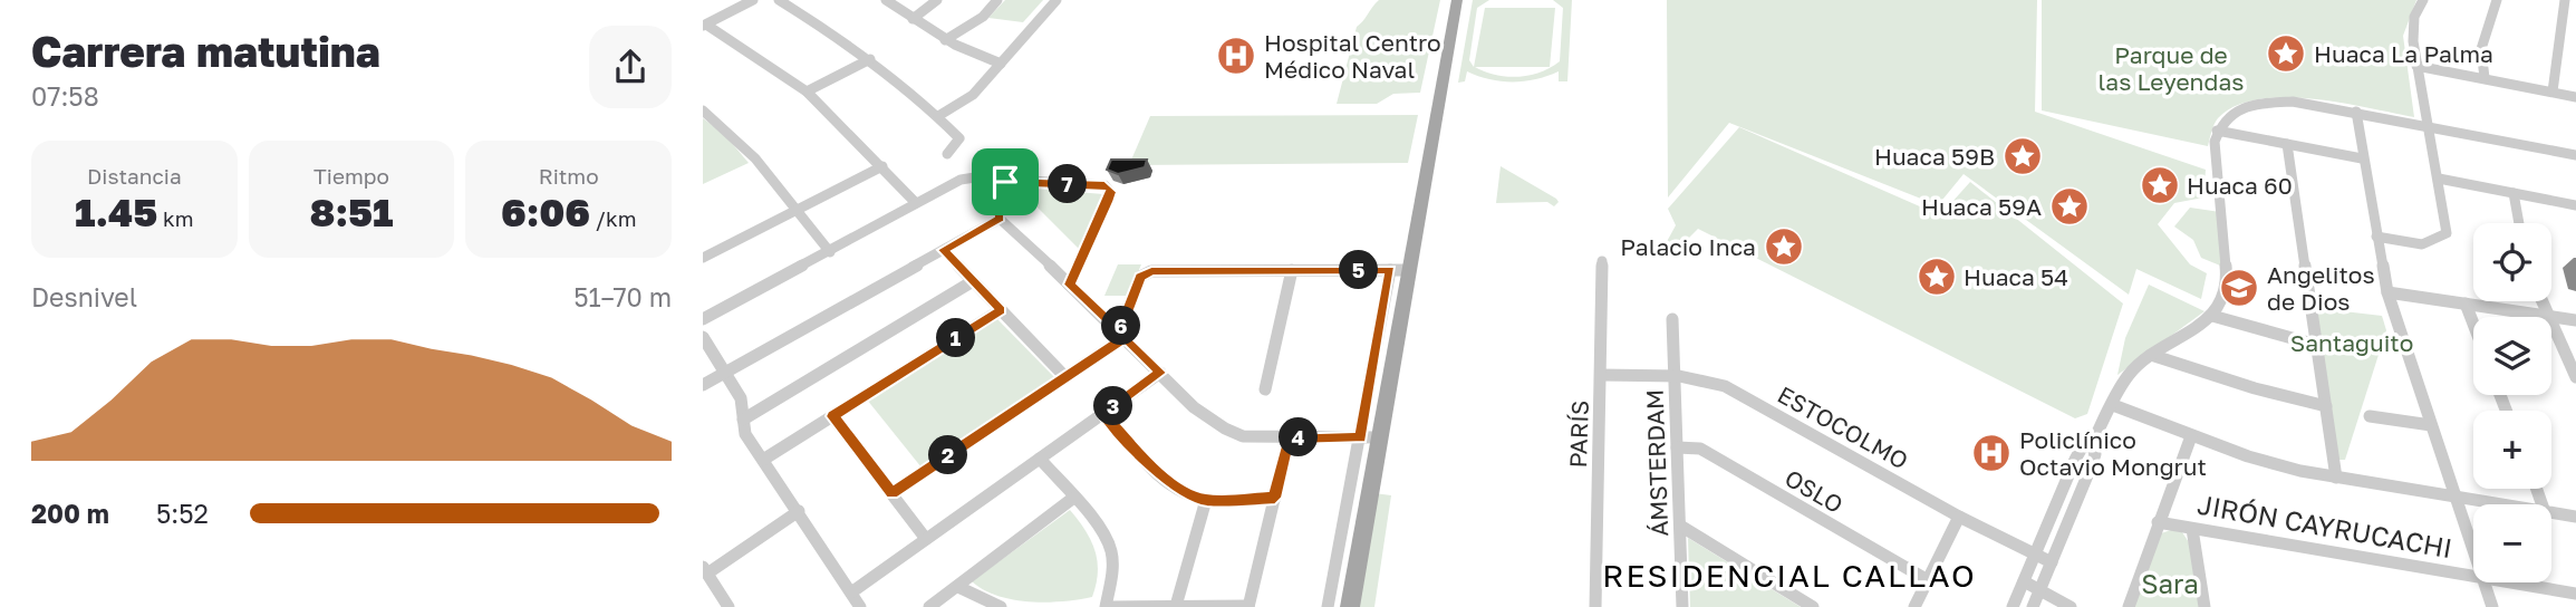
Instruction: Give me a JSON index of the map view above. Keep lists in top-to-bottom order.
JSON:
{
  "streets": {
    "street": [
      "ESTOCOLMO",
      "PARÍS",
      "ÁMSTERDAM",
      "OSLO",
      "JIRÓN CAYRUCACHI"
    ]
  },
  "crossings": [
    ["ESTOCOLMO", "PARÍS"],
    ["ESTOCOLMO", "ÁMSTERDAM"],
    ["ÁMSTERDAM", "OSLO"]
  ],
  "districts": ["RESIDENCIAL CALLAO"],
  "parks": ["Parque de las Leyendas", "Santaguito", "Sara"],
  "places": {
    "place": [
      "Huaca La Palma",
      "Huaca 59B",
      "Huaca 60",
      "Huaca 59A",
      "Palacio Inca",
      "Huaca 54"
    ],
    "hospital": ["Hospital Centro Médico Naval", "Policlínico Octavio Mongrut"],
    "school or university": ["Angelitos de Dios"]
  },
  "page": {
    "heading": ["Carrera matutina", "07:58"],
    "stats": [
      ["Distancia", "1.45 km"],
      ["Tiempo", "8:51"],
      ["Ritmo", "6:06 /km"]
    ],
    "pins": [
      "7",
      "5",
      "6",
      "1",
      "3",
      "4",
      "2"
    ],
    "map_buttons": ["+", "−"],
    "chart": ["Desnivel", "51–70 m"],
    "list": [
      {
        "name": "200 m",
        "note": "5:52"
      }
    ]
  }
}
